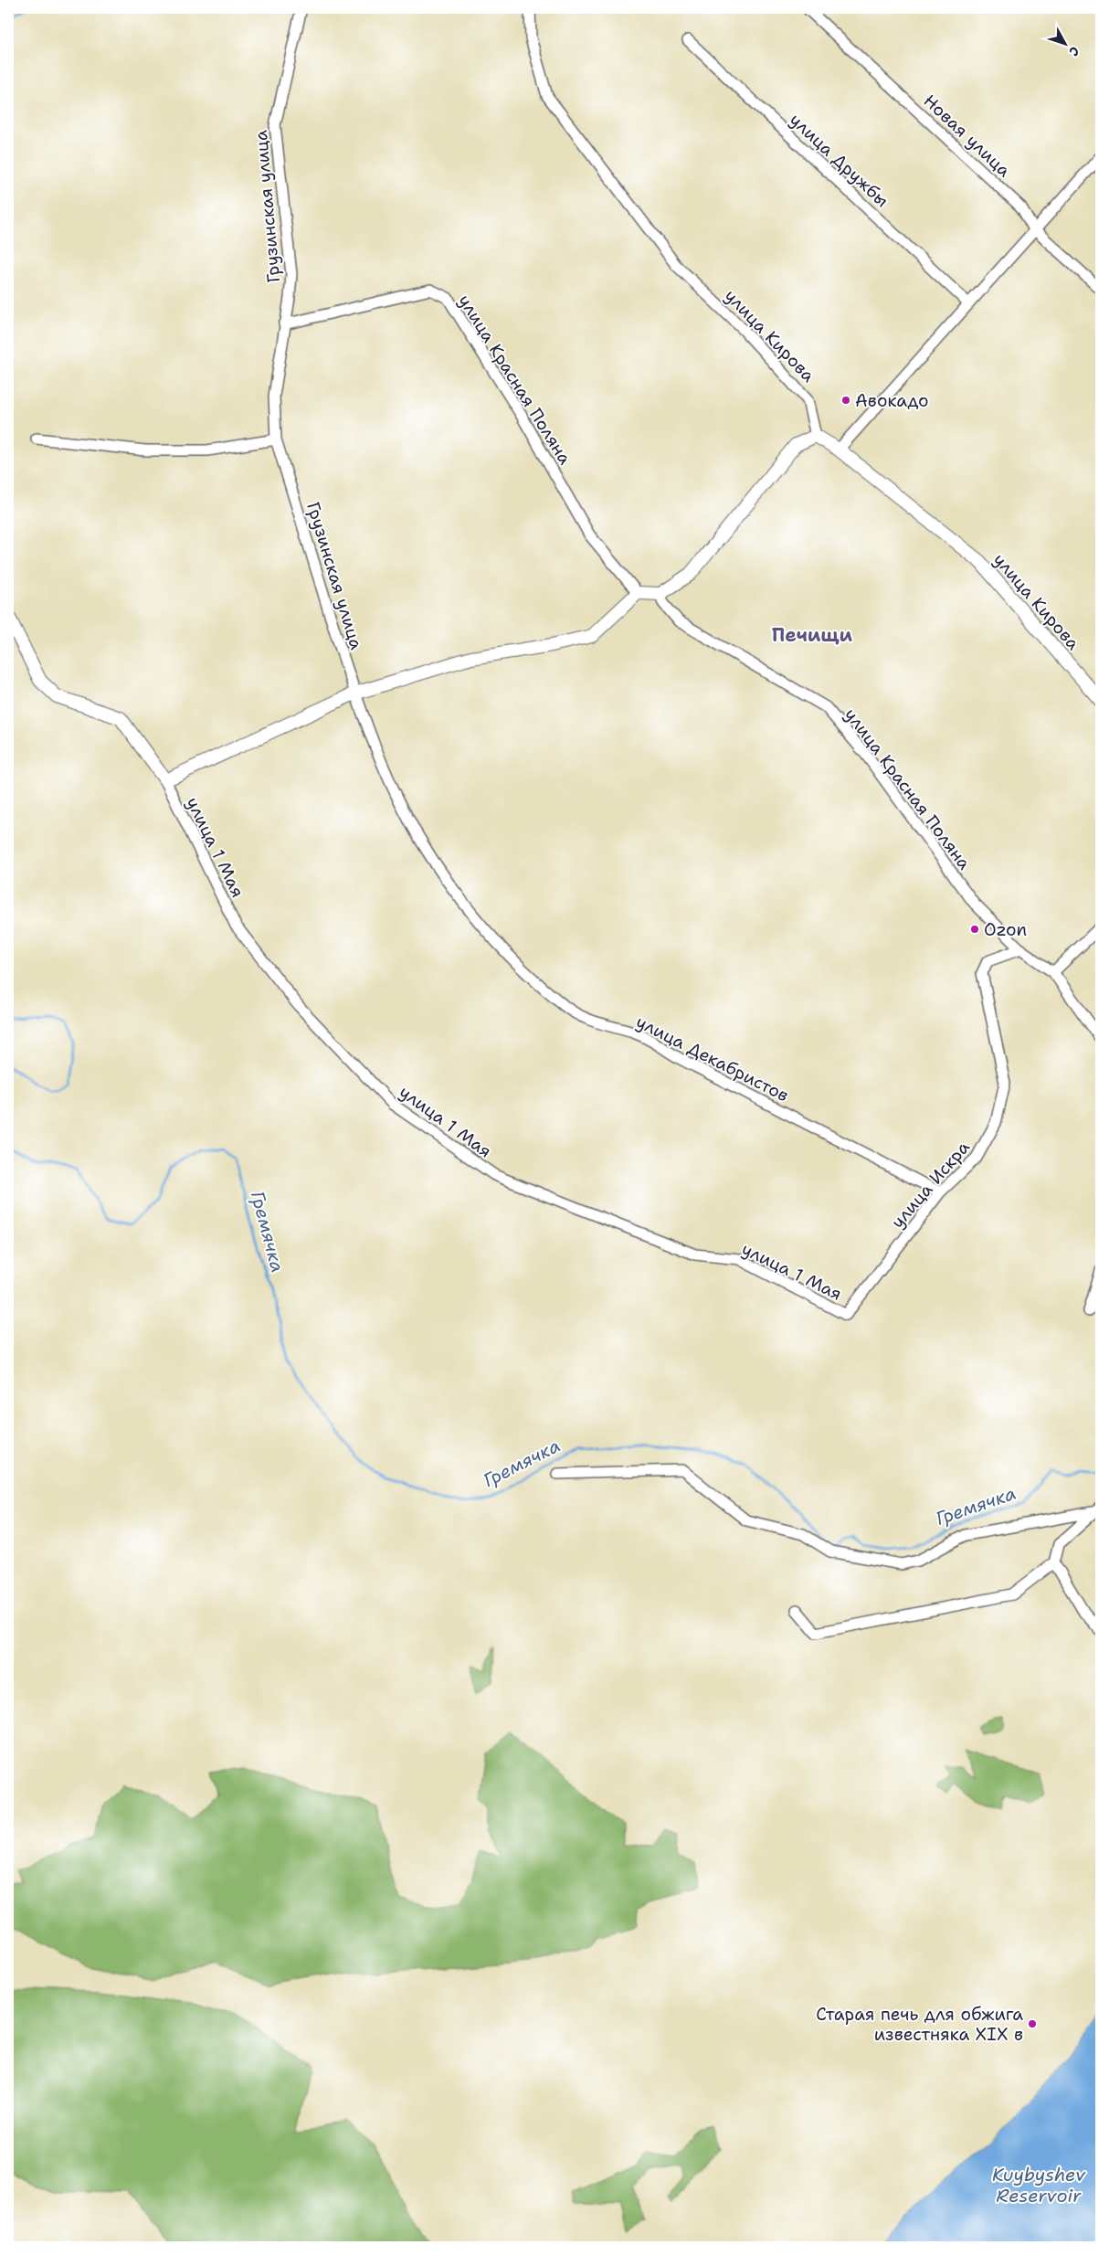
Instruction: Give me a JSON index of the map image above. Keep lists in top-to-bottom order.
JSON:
{
  "streets": {
    "street": [
      "Новая улица",
      "улица Дружбы",
      "Грузинская улица",
      "улица Кирова",
      "улица Красная Поляна",
      "улица 1 Мая",
      "улица Декабристов",
      "улица Искра"
    ]
  },
  "crossings": [
    ["Грузинская улица", "улица Красная Поляна"],
    ["Грузинская улица", "улица Декабристов"],
    ["улица Красная Поляна", "улица Искра"],
    ["улица 1 Мая", "улица Искра"],
    ["улица Декабристов", "улица Искра"]
  ],
  "districts": ["Печищи"],
  "water": ["Гремячка", "Kuybyshev Reservoir"],
  "places": ["Авокадо", "Ozon", "Старая печь для обжига известняка XIX в"],
  "north": "bottom right"
}
